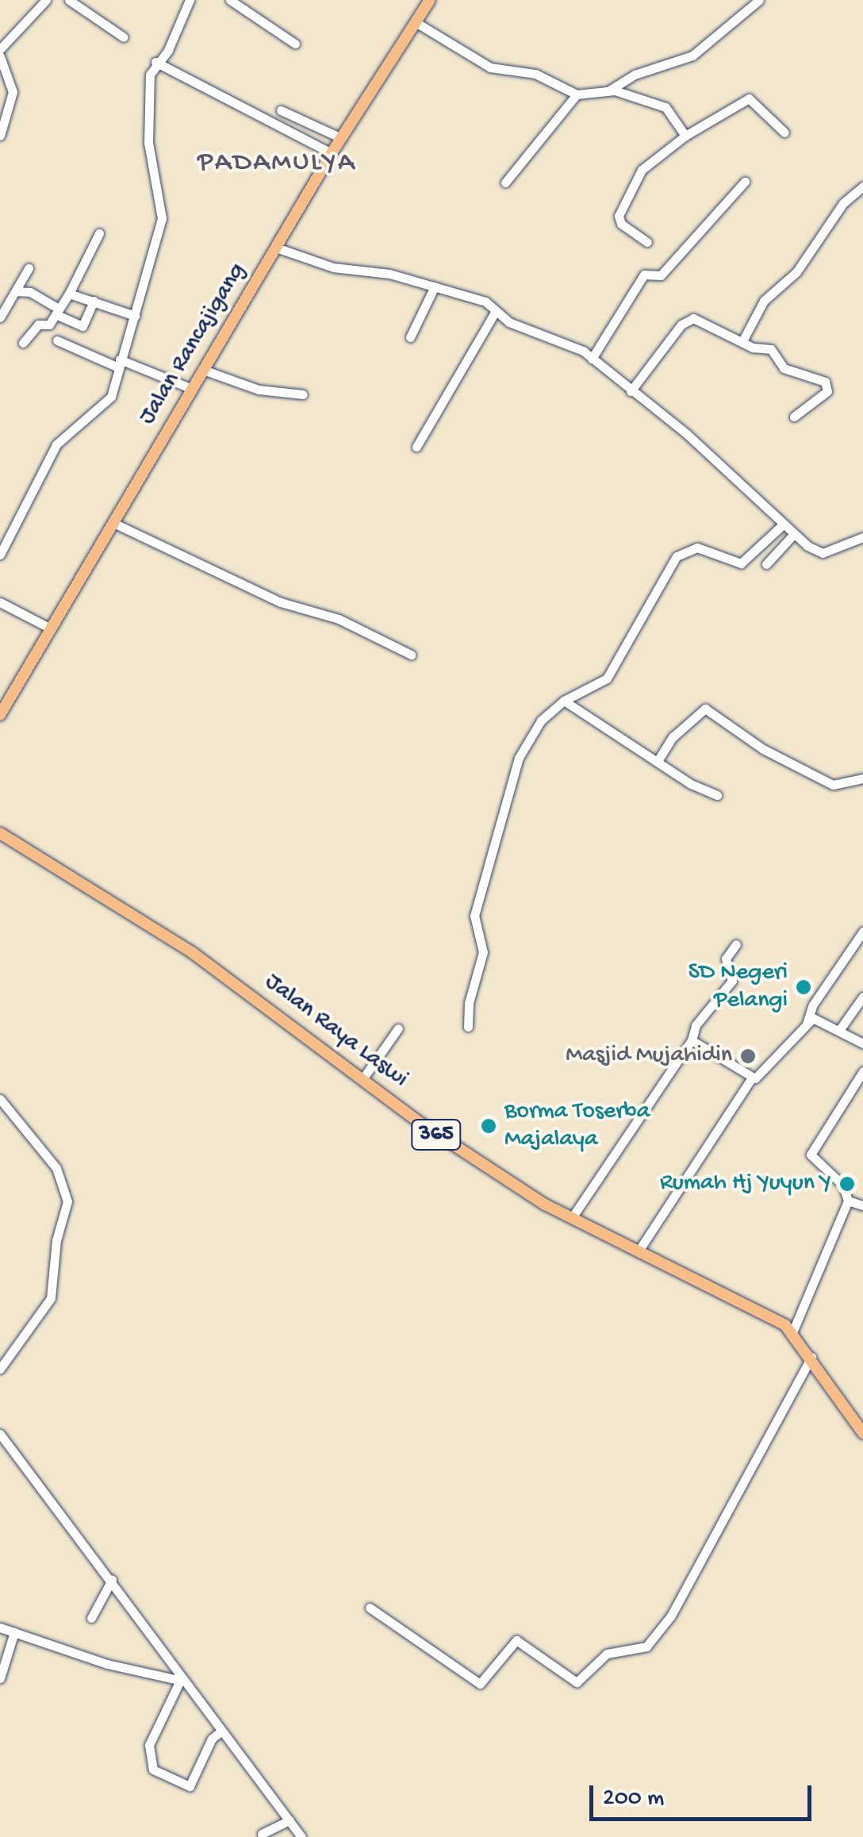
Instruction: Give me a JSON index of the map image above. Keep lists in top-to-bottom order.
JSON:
{
  "streets": {
    "main road": ["Jalan Rancajigang", "Jalan Raya Laswi", "365"]
  },
  "districts": ["PADAMULYA"],
  "places": [
    "SD Negeri Pelangi",
    "Masjid Mujahidin",
    "Borma Toserba Majalaya",
    "Rumah Hj Yuyun Y"
  ],
  "scale_bar": "200 m"
}
